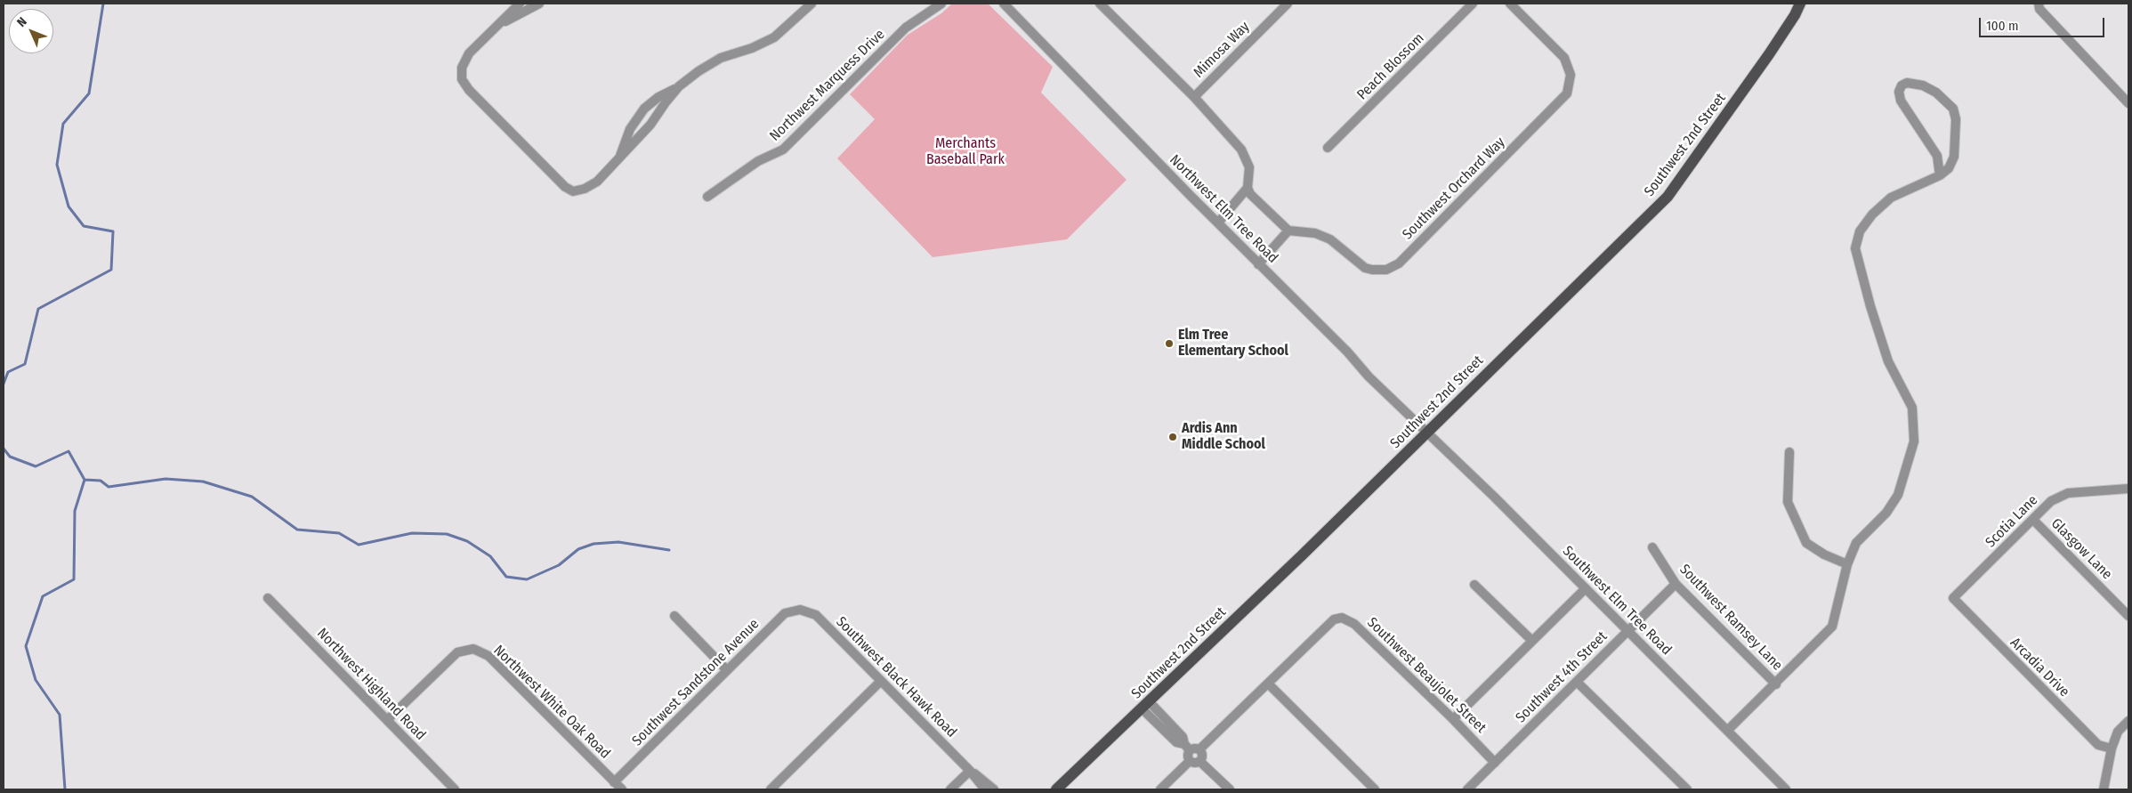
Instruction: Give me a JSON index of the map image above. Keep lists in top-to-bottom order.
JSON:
{
  "streets": {
    "main road": ["Southwest 2nd Street"],
    "street": [
      "Mimosa Way",
      "Peach Blossom",
      "Northwest Marquess Drive",
      "Southwest Orchard Way",
      "Northwest Elm Tree Road",
      "Scotia Lane",
      "Glasgow Lane",
      "Southwest Elm Tree Road",
      "Southwest Ramsey Lane",
      "Arcadia Drive",
      "Southwest Beaujolet Street",
      "Southwest Black Hawk Road",
      "Southwest 4th Street",
      "Southwest Sandstone Avenue",
      "Northwest Highland Road",
      "Northwest White Oak Road"
    ]
  },
  "crossings": [
    ["Southwest 2nd Street", "Northwest Elm Tree Road"],
    ["Southwest 2nd Street", "Southwest Elm Tree Road"],
    ["Northwest Elm Tree Road", "Southwest Elm Tree Road"],
    ["Scotia Lane", "Glasgow Lane"],
    ["Scotia Lane", "Arcadia Drive"],
    ["Southwest Elm Tree Road", "Southwest 4th Street"],
    ["Southwest Ramsey Lane", "Southwest 4th Street"],
    ["Southwest Beaujolet Street", "Southwest 4th Street"],
    ["Southwest Black Hawk Road", "Southwest Sandstone Avenue"],
    ["Southwest Sandstone Avenue", "Northwest White Oak Road"],
    ["Northwest Highland Road", "Northwest White Oak Road"]
  ],
  "parks": ["Merchants Baseball Park"],
  "places": ["Elm Tree Elementary School", "Ardis Ann Middle School"],
  "scale_bar": "100 m",
  "north": "top left"
}
